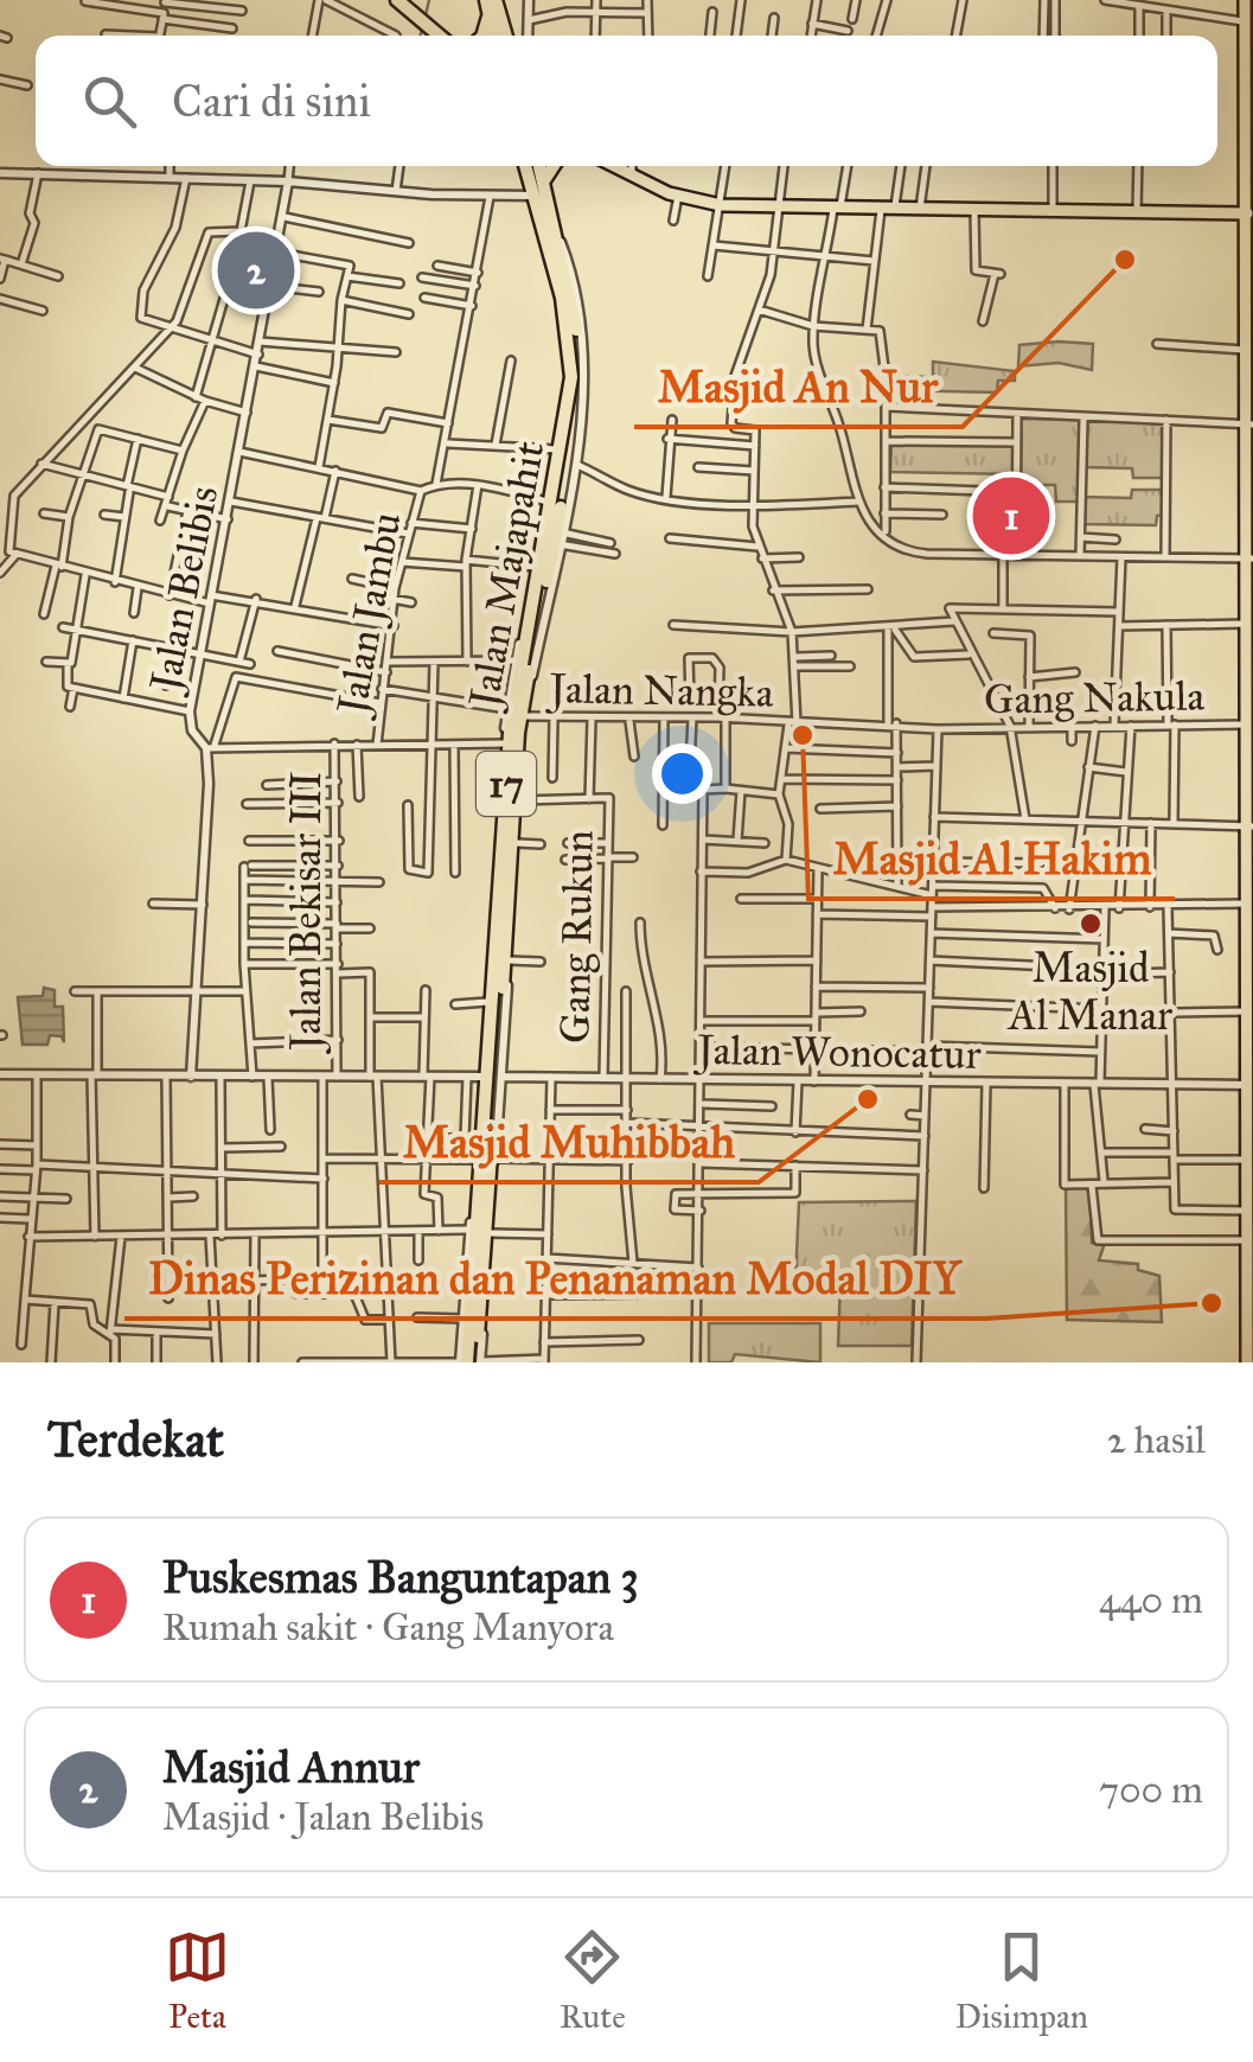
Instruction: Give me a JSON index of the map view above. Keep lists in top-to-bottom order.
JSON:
{
  "streets": {
    "highway": ["Jalan Majapahit", "17"],
    "street": [
      "Jalan Belibis",
      "Jalan Jambu",
      "Jalan Nangka",
      "Gang Nakula",
      "Jalan Bekisar III",
      "Gang Rukun",
      "Jalan Wonocatur"
    ]
  },
  "crossings": [
    ["Jalan Nangka", "Gang Nakula"],
    ["Gang Rukun", "Jalan Wonocatur"]
  ],
  "places": [
    "Masjid An Nur",
    "Masjid Al Hakim",
    "Masjid Al Manar",
    "Masjid Muhibbah",
    "Dinas Perizinan dan Penanaman Modal DIY"
  ],
  "page": {
    "search": "Cari di sini",
    "pins": ["2", "1"],
    "heading": ["Terdekat", "2 hasil"],
    "list": [
      {
        "mark": "1",
        "name": "Puskesmas Banguntapan 3",
        "note": "Rumah sakit · Gang Manyora",
        "value": "440 m"
      },
      {
        "mark": "2",
        "name": "Masjid Annur",
        "note": "Masjid · Jalan Belibis",
        "value": "700 m"
      }
    ],
    "nav": ["Peta", "Rute", "Disimpan"]
  }
}
